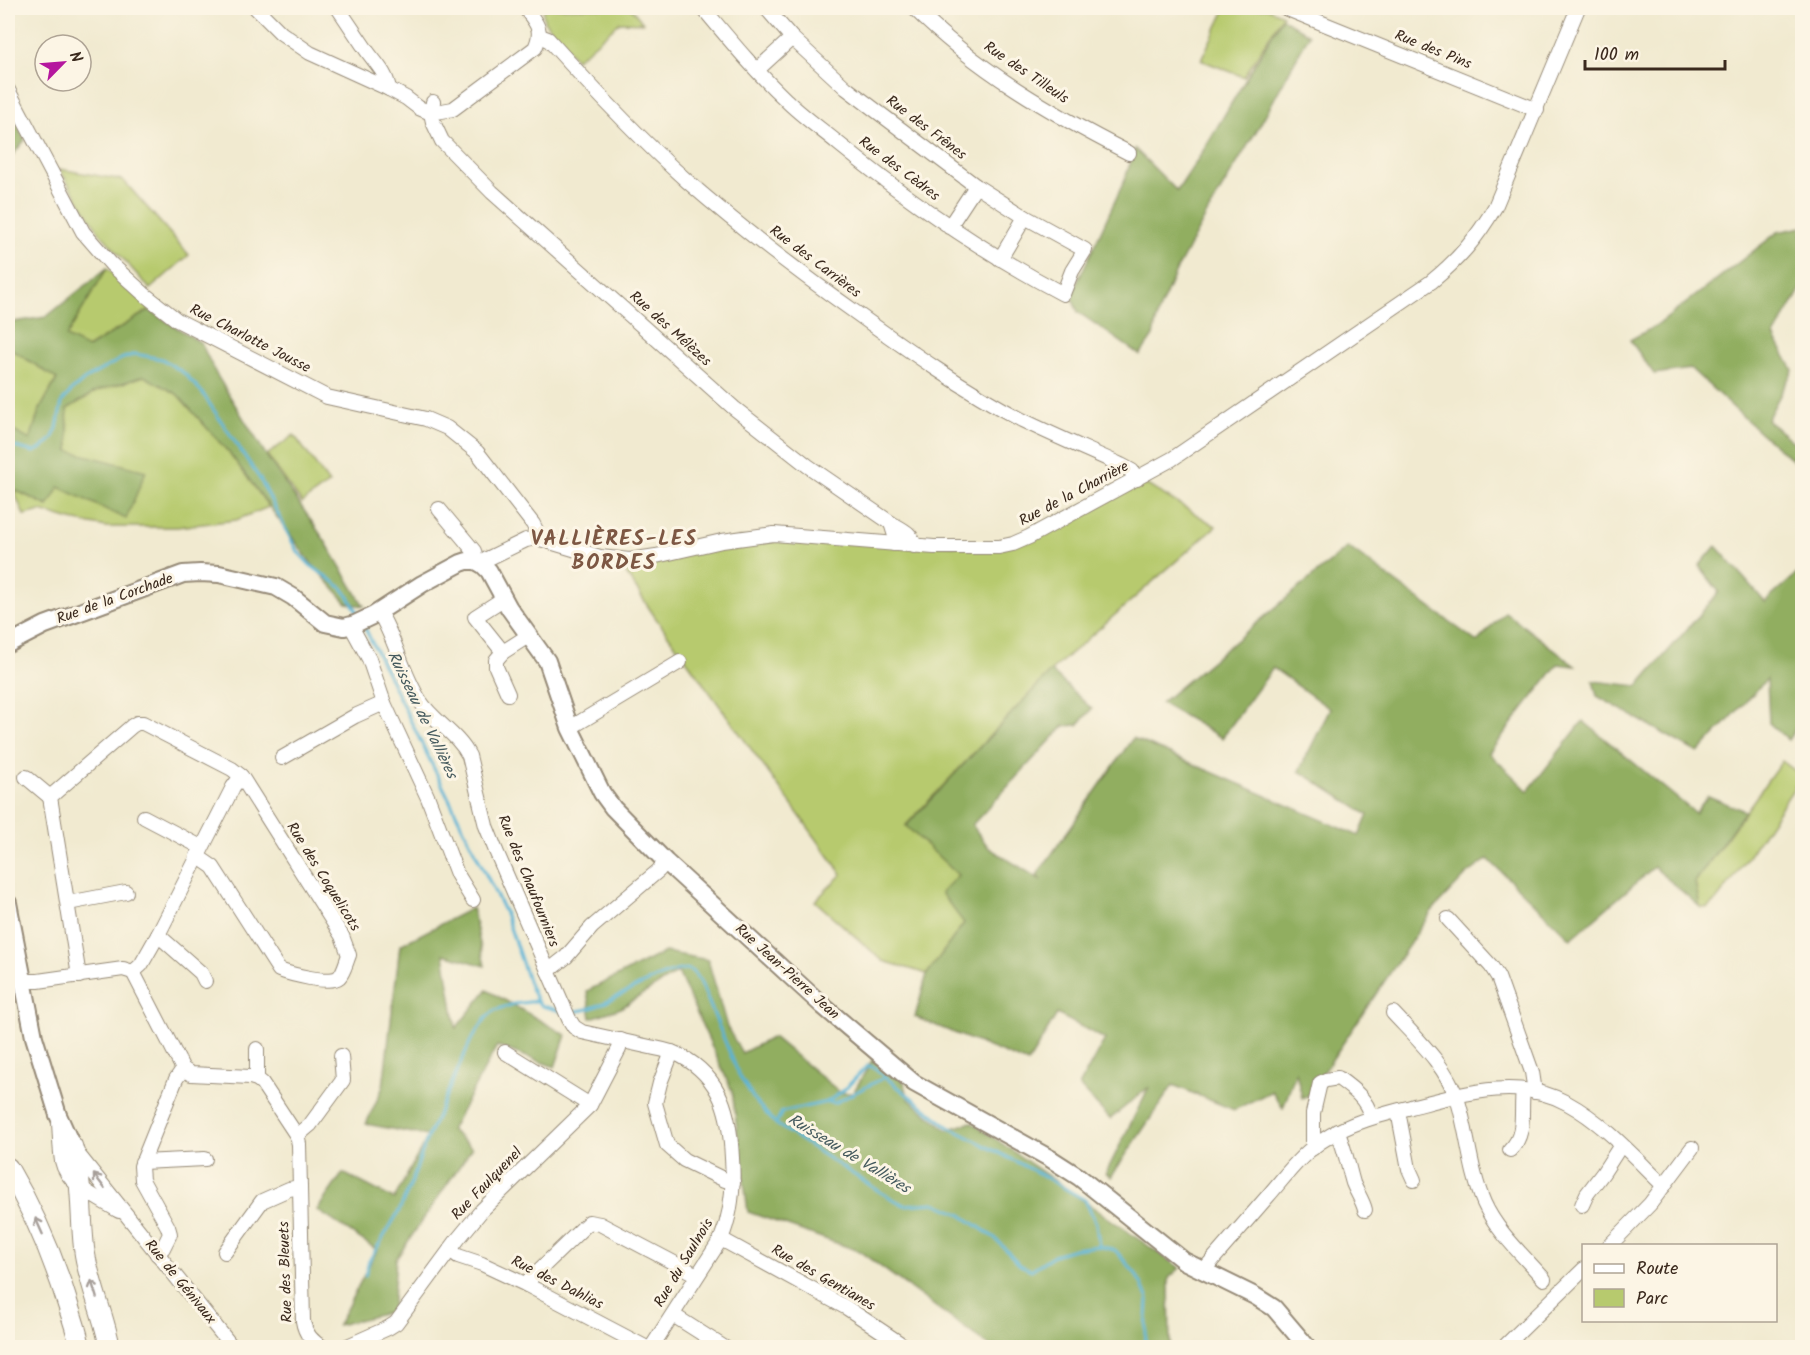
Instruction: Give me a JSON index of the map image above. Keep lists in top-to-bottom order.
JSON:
{
  "streets": {
    "main road": ["Rue de la Corchade", "Rue Jean-Pierre Jean", "Rue de Génivaux"],
    "street": [
      "Rue des Pins",
      "Rue des Tilleuls",
      "Rue des Frênes",
      "Rue des Cèdres",
      "Rue des Carrières",
      "Rue des Mélèzes",
      "Rue Charlotte Jousse",
      "Rue de la Charrière",
      "Rue des Coquelicots",
      "Rue des Chaufourniers",
      "Rue Faulquenel",
      "Rue du Saulnois",
      "Rue des Bleuets",
      "Rue des Gentianes",
      "Rue des Dahlias"
    ]
  },
  "crossings": [
    ["Rue des Pins", "Rue de la Charrière"],
    ["Rue des Frênes", "Rue des Cèdres"],
    ["Rue des Carrières", "Rue de la Charrière"],
    ["Rue des Mélèzes", "Rue de la Charrière"],
    ["Rue Charlotte Jousse", "Rue de la Charrière"],
    ["Rue des Chaufourniers", "Rue Faulquenel"],
    ["Rue des Chaufourniers", "Rue du Saulnois"],
    ["Rue Faulquenel", "Rue du Saulnois"],
    ["Rue Faulquenel", "Rue des Dahlias"],
    ["Rue du Saulnois", "Rue des Gentianes"],
    ["Rue du Saulnois", "Rue des Dahlias"]
  ],
  "districts": ["VALLIÈRES-LES BORDES"],
  "water": ["Ruisseau de Vallières"],
  "legend": ["Route", "Parc"],
  "scale_bar": "100 m",
  "north": "top right"
}
